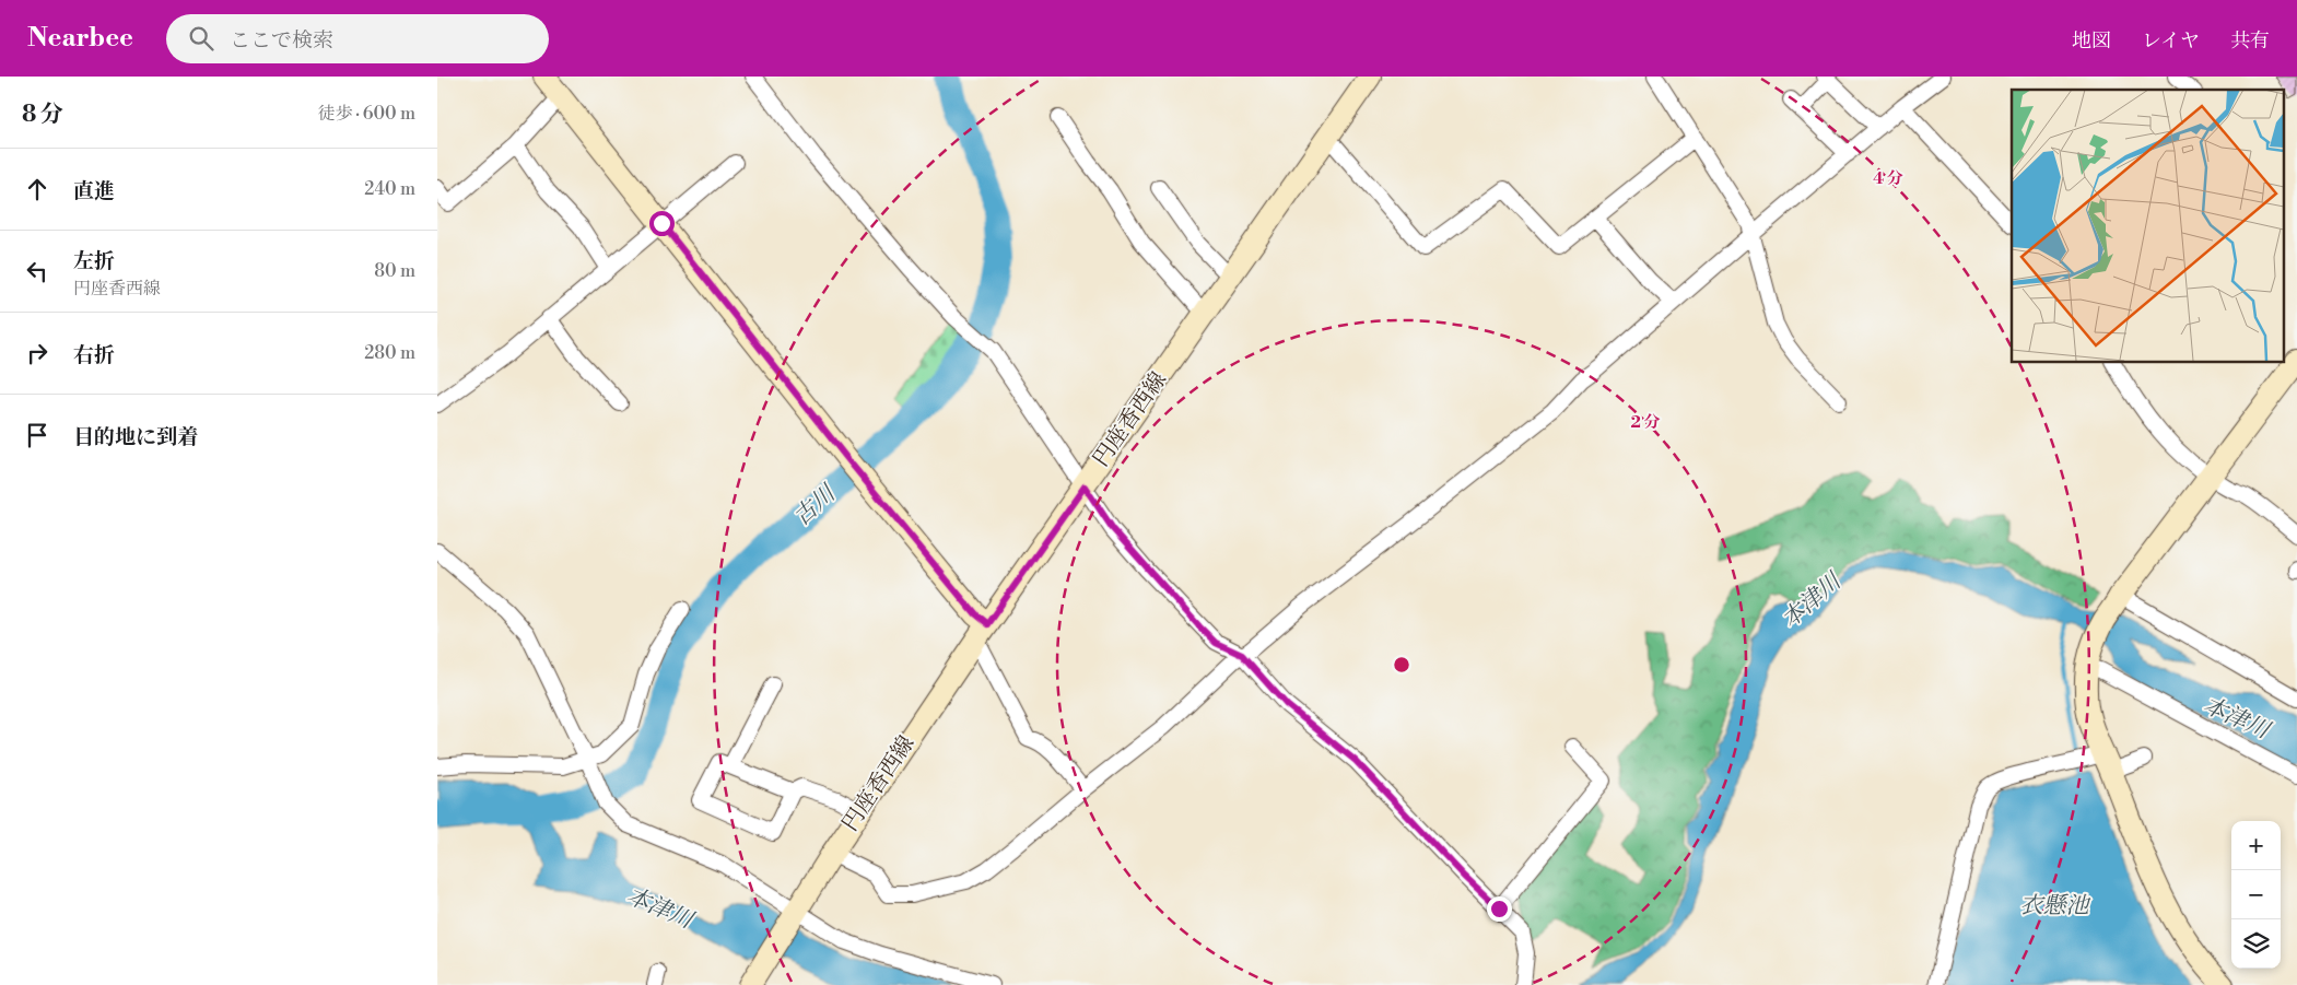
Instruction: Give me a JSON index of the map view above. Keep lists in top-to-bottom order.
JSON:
{
  "streets": {
    "street": ["円座香西線"]
  },
  "water": ["古川", "本津川", "衣懸池"],
  "page": {
    "header": "Nearbee",
    "search": "ここで検索",
    "nav": ["地図", "レイヤ", "共有"],
    "heading": ["8 分", "徒歩 · 600 m"],
    "list": [
      ["直進", "240 m"],
      ["左折", "円座香西線", "80 m"],
      ["右折", "280 m"],
      "目的地に到着"
    ],
    "map_buttons": ["+", "−"]
  },
  "rings": ["4 分", "2 分"]
}
